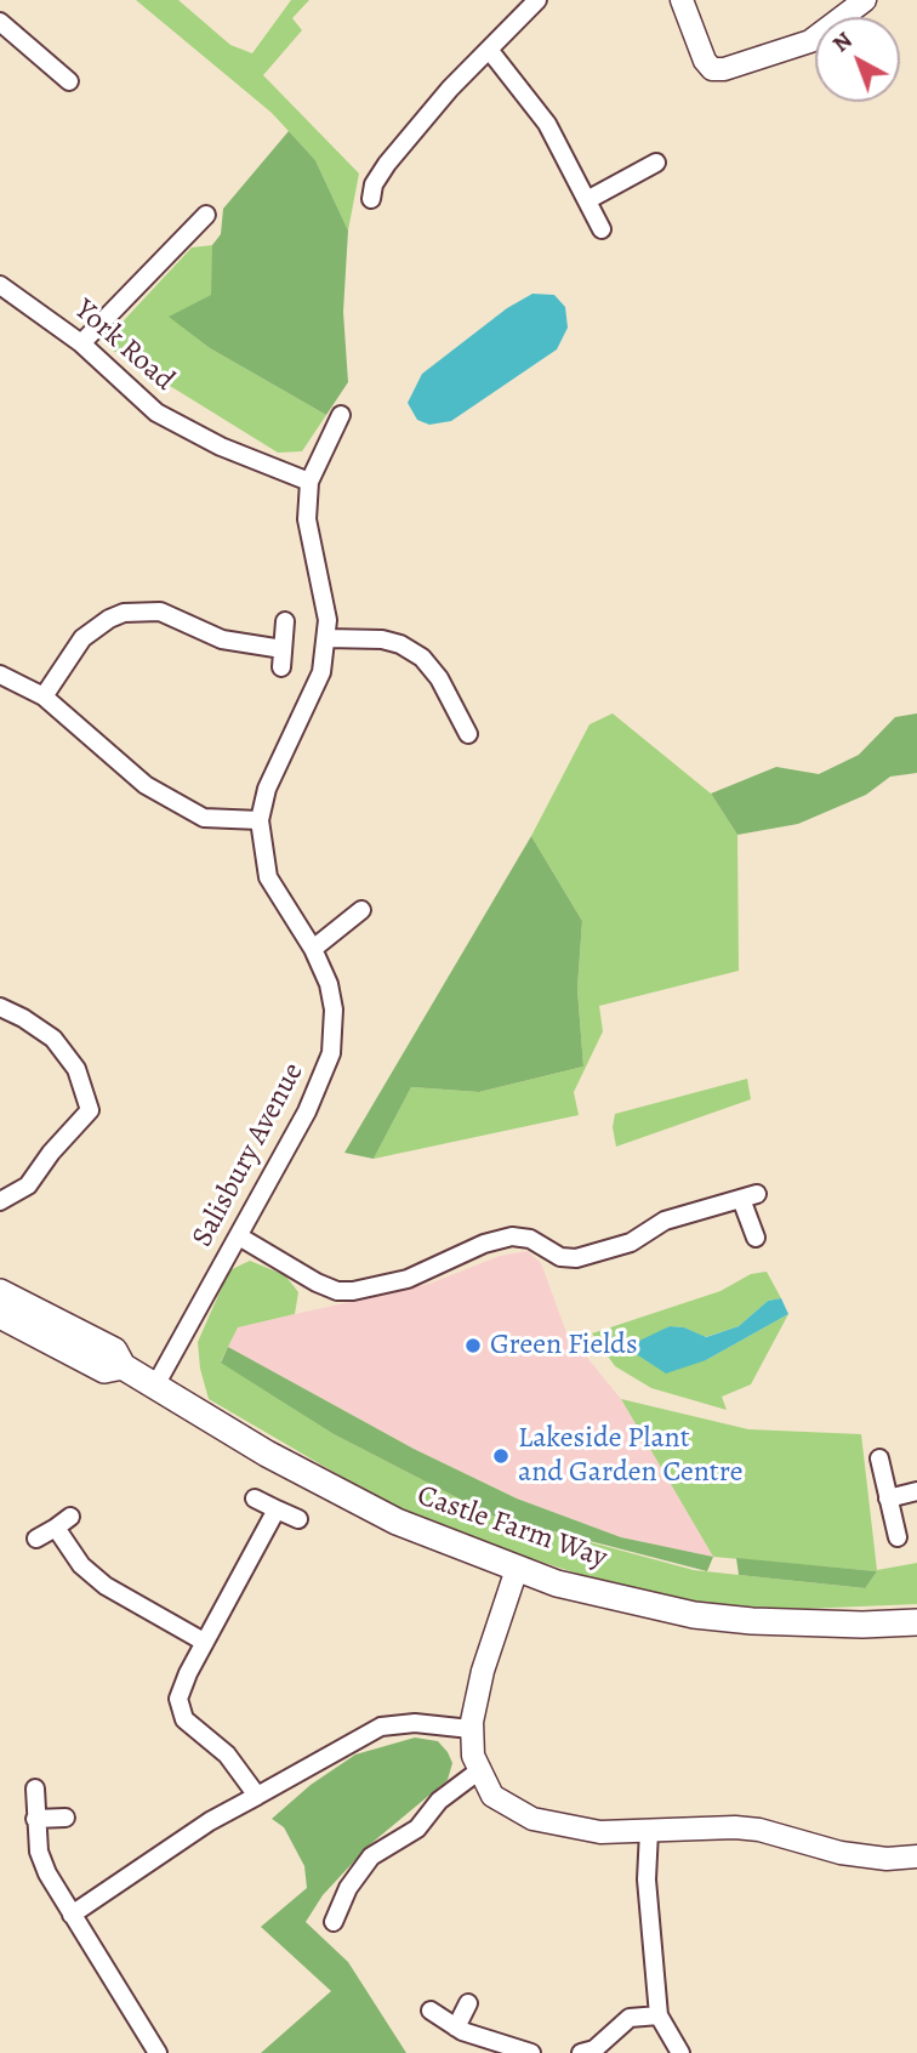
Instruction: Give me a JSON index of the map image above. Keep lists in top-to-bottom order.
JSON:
{
  "streets": {
    "main road": ["Castle Farm Way"],
    "street": ["York Road", "Salisbury Avenue"]
  },
  "crossings": [
    ["York Road", "Salisbury Avenue"],
    ["Salisbury Avenue", "Castle Farm Way"]
  ],
  "places": ["Green Fields", "Lakeside Plant and Garden Centre"],
  "north": "top left"
}
